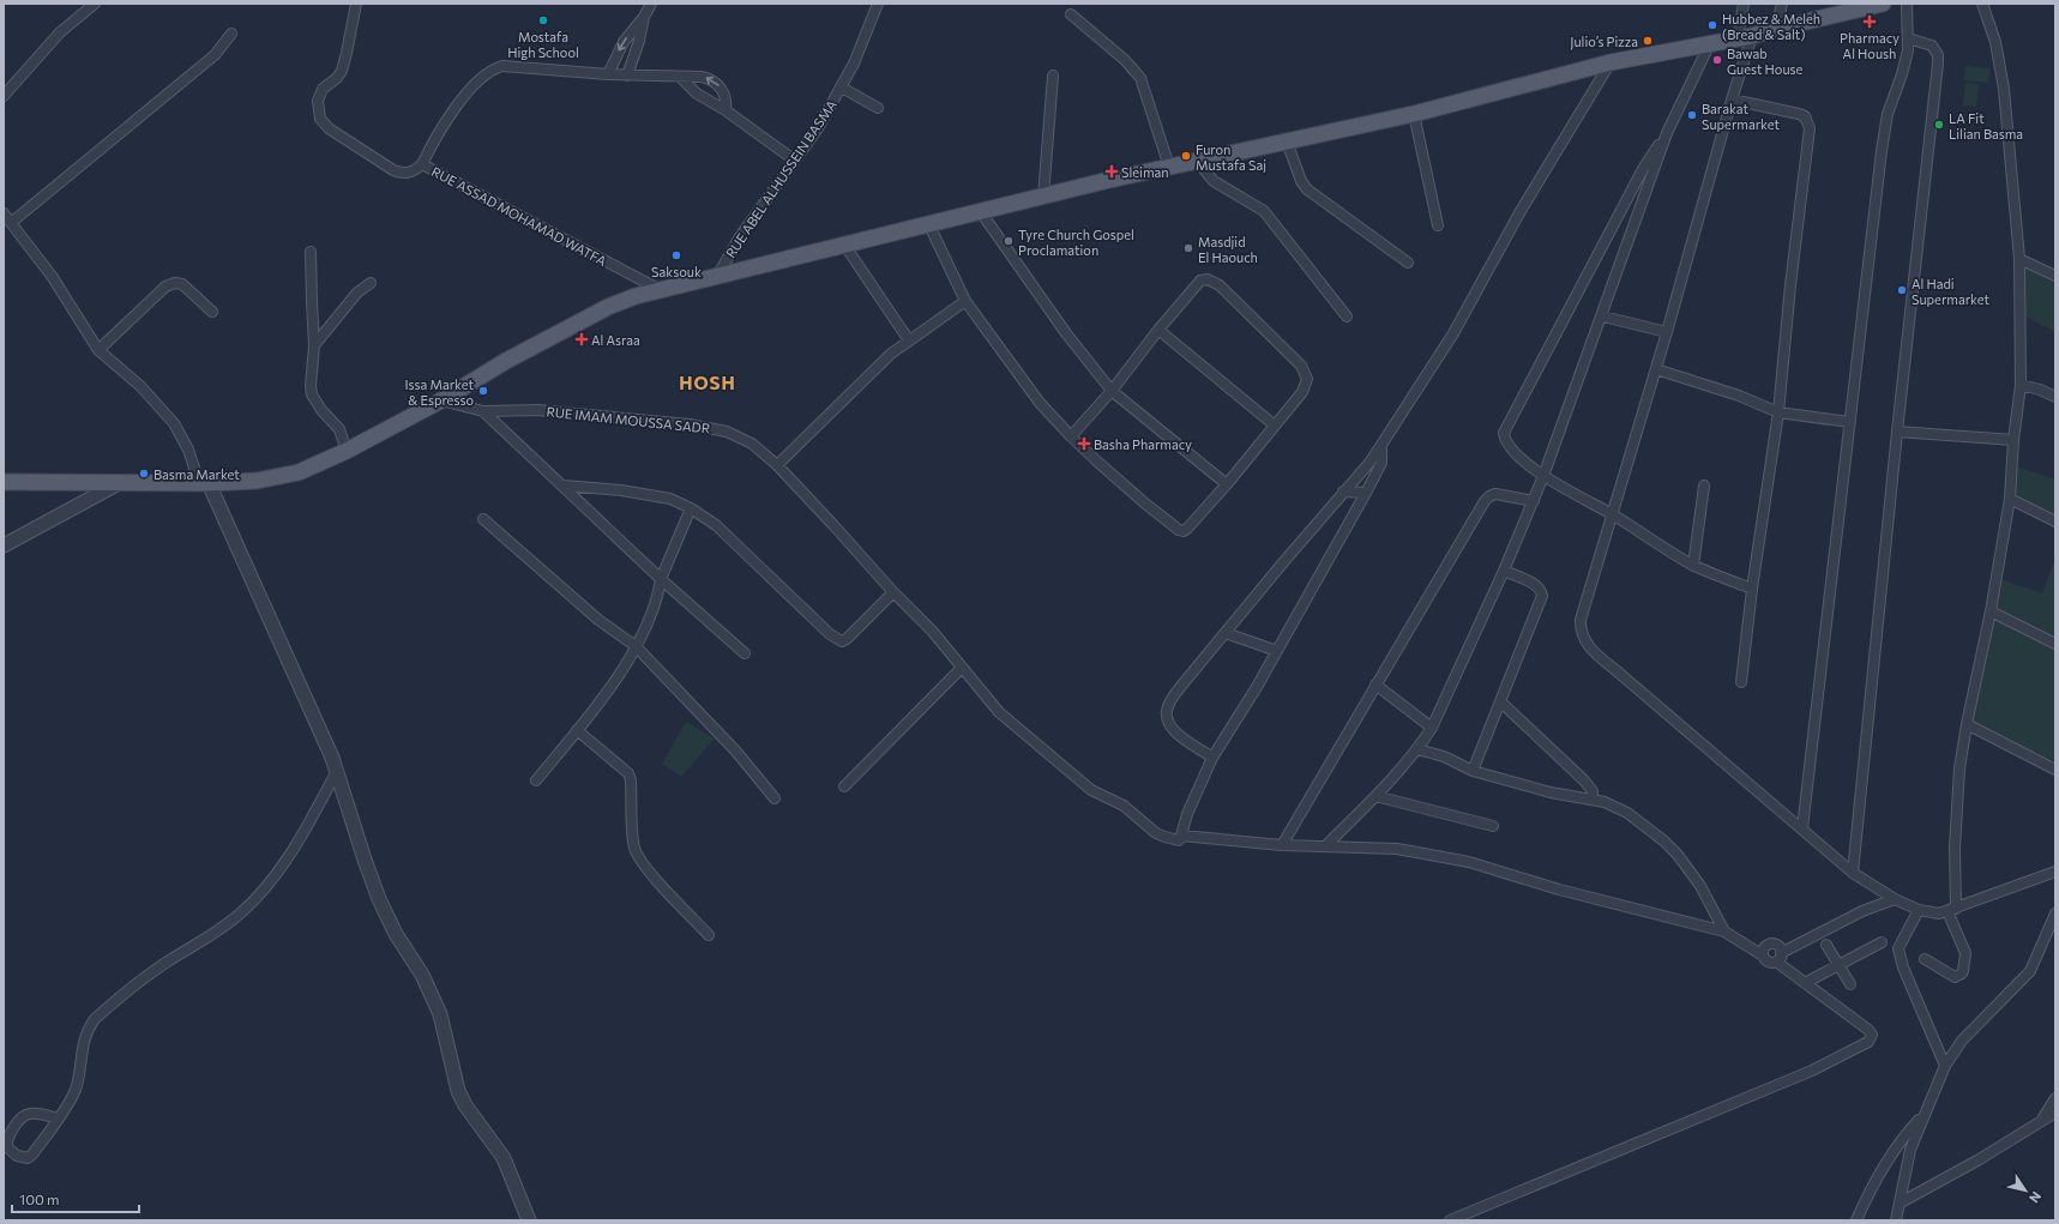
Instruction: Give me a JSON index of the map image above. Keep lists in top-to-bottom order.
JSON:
{
  "streets": {
    "street": ["RUE ABEL ALHUSSEIN BASMA", "RUE ASSAD MOHAMAD WATFA", "RUE IMAM MOUSSA SADR"]
  },
  "districts": ["HOSH"],
  "places": {
    "other": [
      "Mostafa High School",
      "Hubbez & Meleh (Bread & Salt)",
      "Julio’s Pizza",
      "Bawab Guest House",
      "Barakat Supermarket",
      "LA Fit Lilian Basma",
      "Furon Mustafa Saj",
      "Tyre Church Gospel Proclamation",
      "Masdjid El Haouch",
      "Saksouk",
      "Al Hadi Supermarket",
      "Issa Market & Espresso",
      "Basma Market"
    ],
    "health": [
      "Pharmacy Al Housh",
      "Sleiman",
      "Al Asraa",
      "Basha Pharmacy"
    ]
  },
  "scale_bar": "100 m",
  "north": "bottom right"
}
